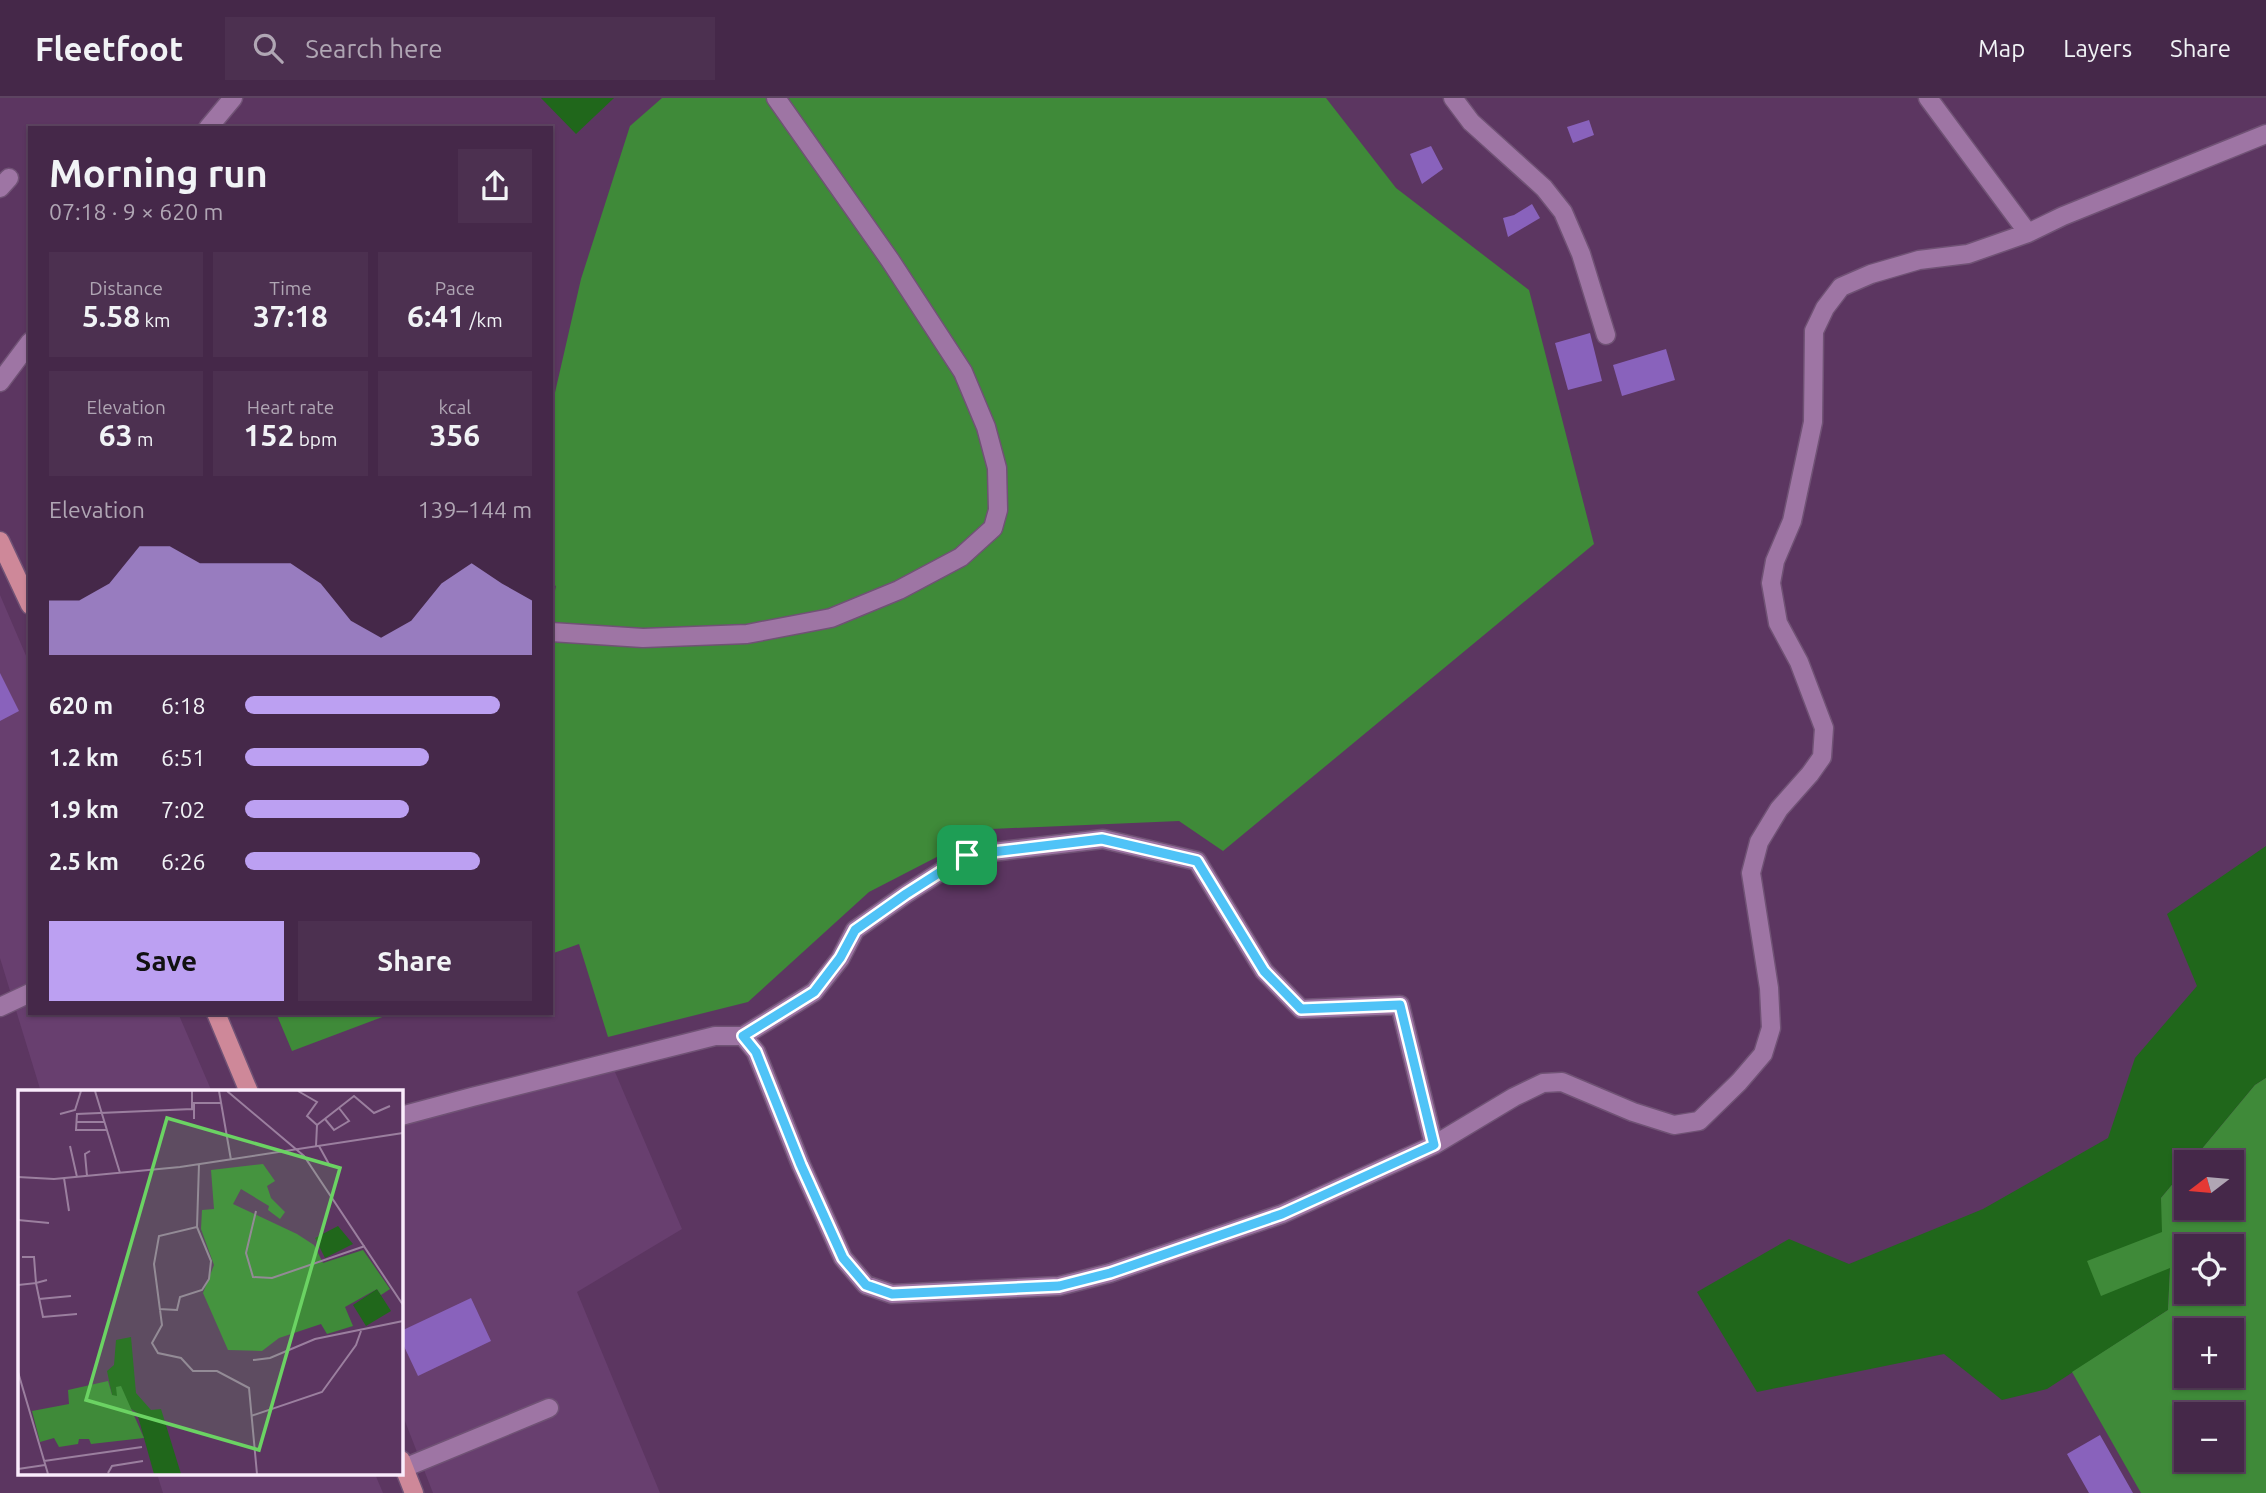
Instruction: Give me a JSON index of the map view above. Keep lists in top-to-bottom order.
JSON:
{
  "north": "left",
  "page": {
    "header": "Fleetfoot",
    "search": "Search here",
    "nav": ["Map", "Layers", "Share"],
    "heading": ["Morning run", "07:18 · 9 × 620 m"],
    "stats": [
      ["Distance", "5.58 km"],
      ["Time", "37:18"],
      ["Pace", "6:41 /km"],
      ["Elevation", "63 m"],
      ["Heart rate", "152 bpm"],
      ["kcal", "356"]
    ],
    "chart": ["Elevation", "139–144 m"],
    "list": [
      {
        "name": "620 m",
        "note": "6:18"
      },
      {
        "name": "1.2 km",
        "note": "6:51"
      },
      {
        "name": "1.9 km",
        "note": "7:02"
      },
      {
        "name": "2.5 km",
        "note": "6:26"
      }
    ],
    "buttons": ["Save", "Share"],
    "map_buttons": ["+", "−"]
  }
}
